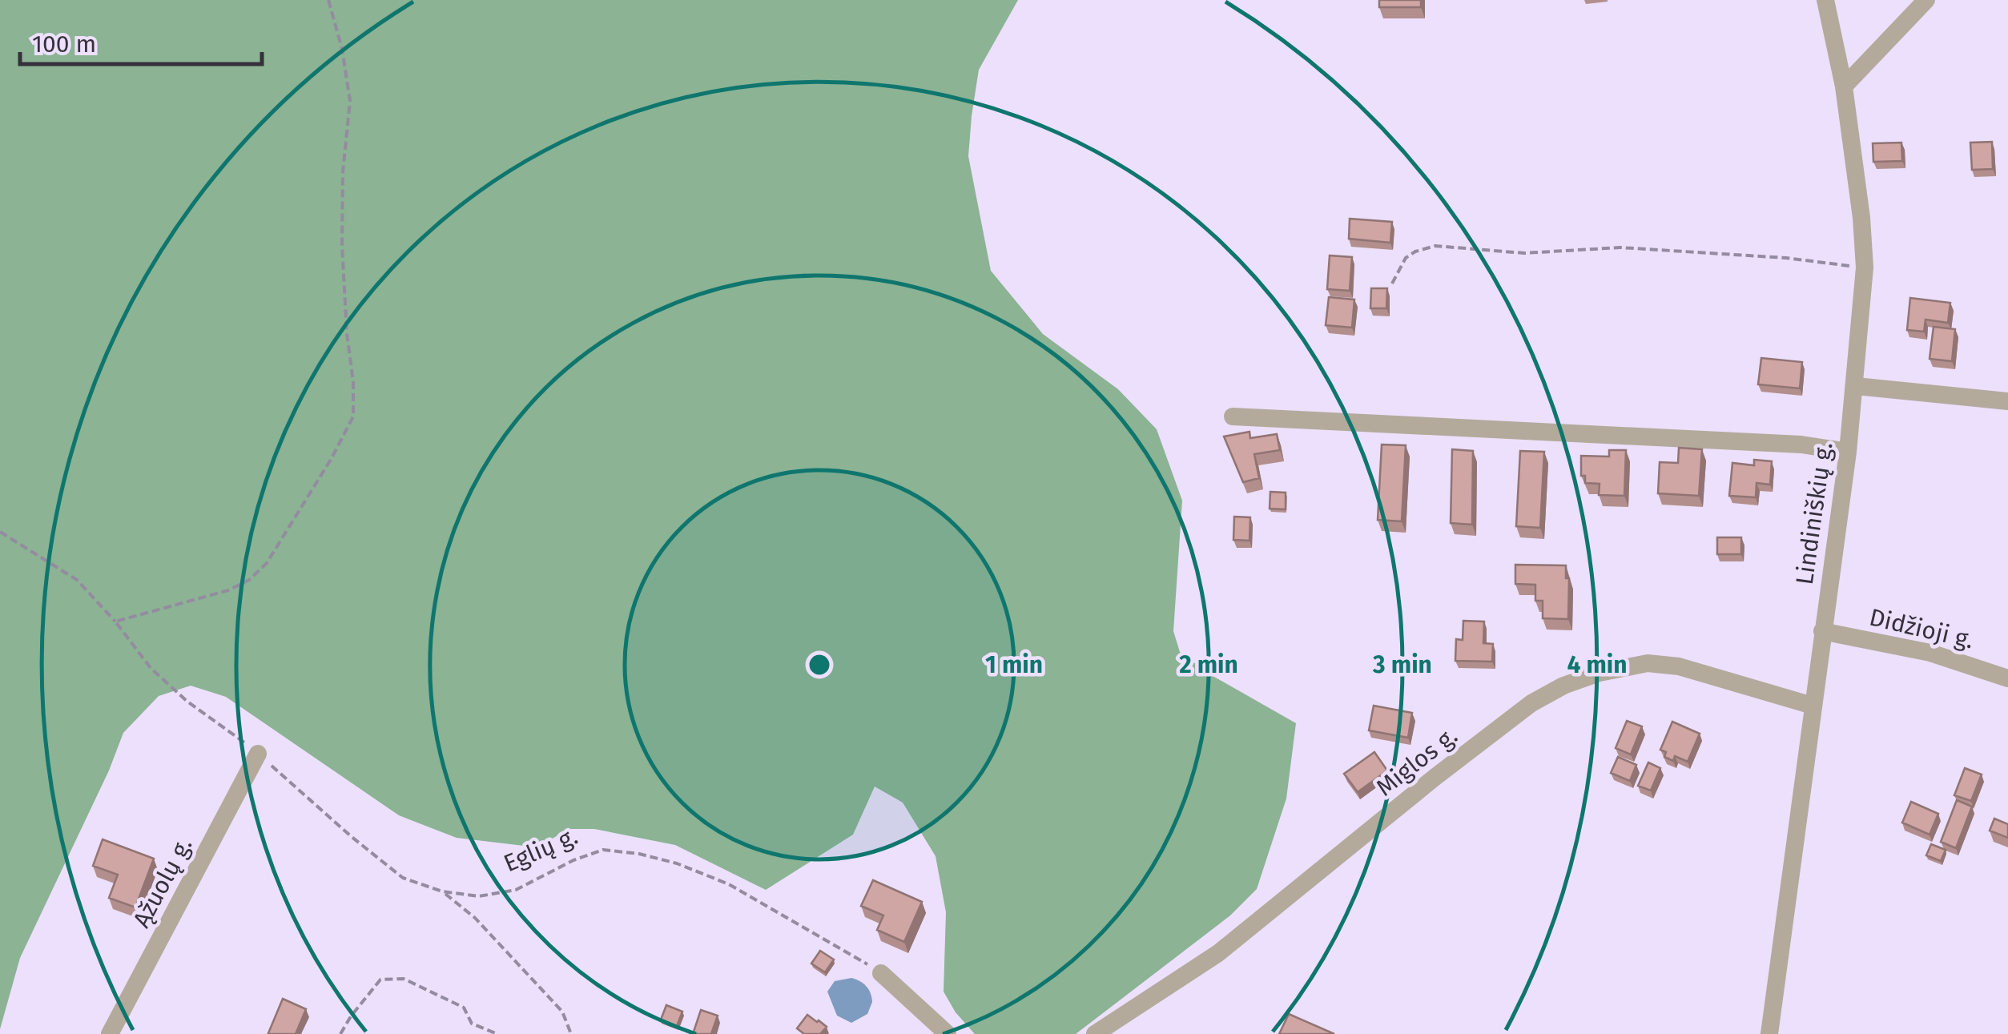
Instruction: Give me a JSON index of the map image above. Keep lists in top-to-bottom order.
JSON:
{
  "streets": {
    "street": [
      "Lindiniškių g.",
      "Didžioji g.",
      "Miglos g.",
      "Ąžuolų g."
    ],
    "path": ["Eglių g."]
  },
  "crossings": [
    ["Lindiniškių g.", "Didžioji g."],
    ["Lindiniškių g.", "Miglos g."],
    ["Eglių g.", "Ąžuolų g."]
  ],
  "scale_bar": "100 m",
  "rings": [
    "1 min",
    "2 min",
    "3 min",
    "4 min"
  ]
}
